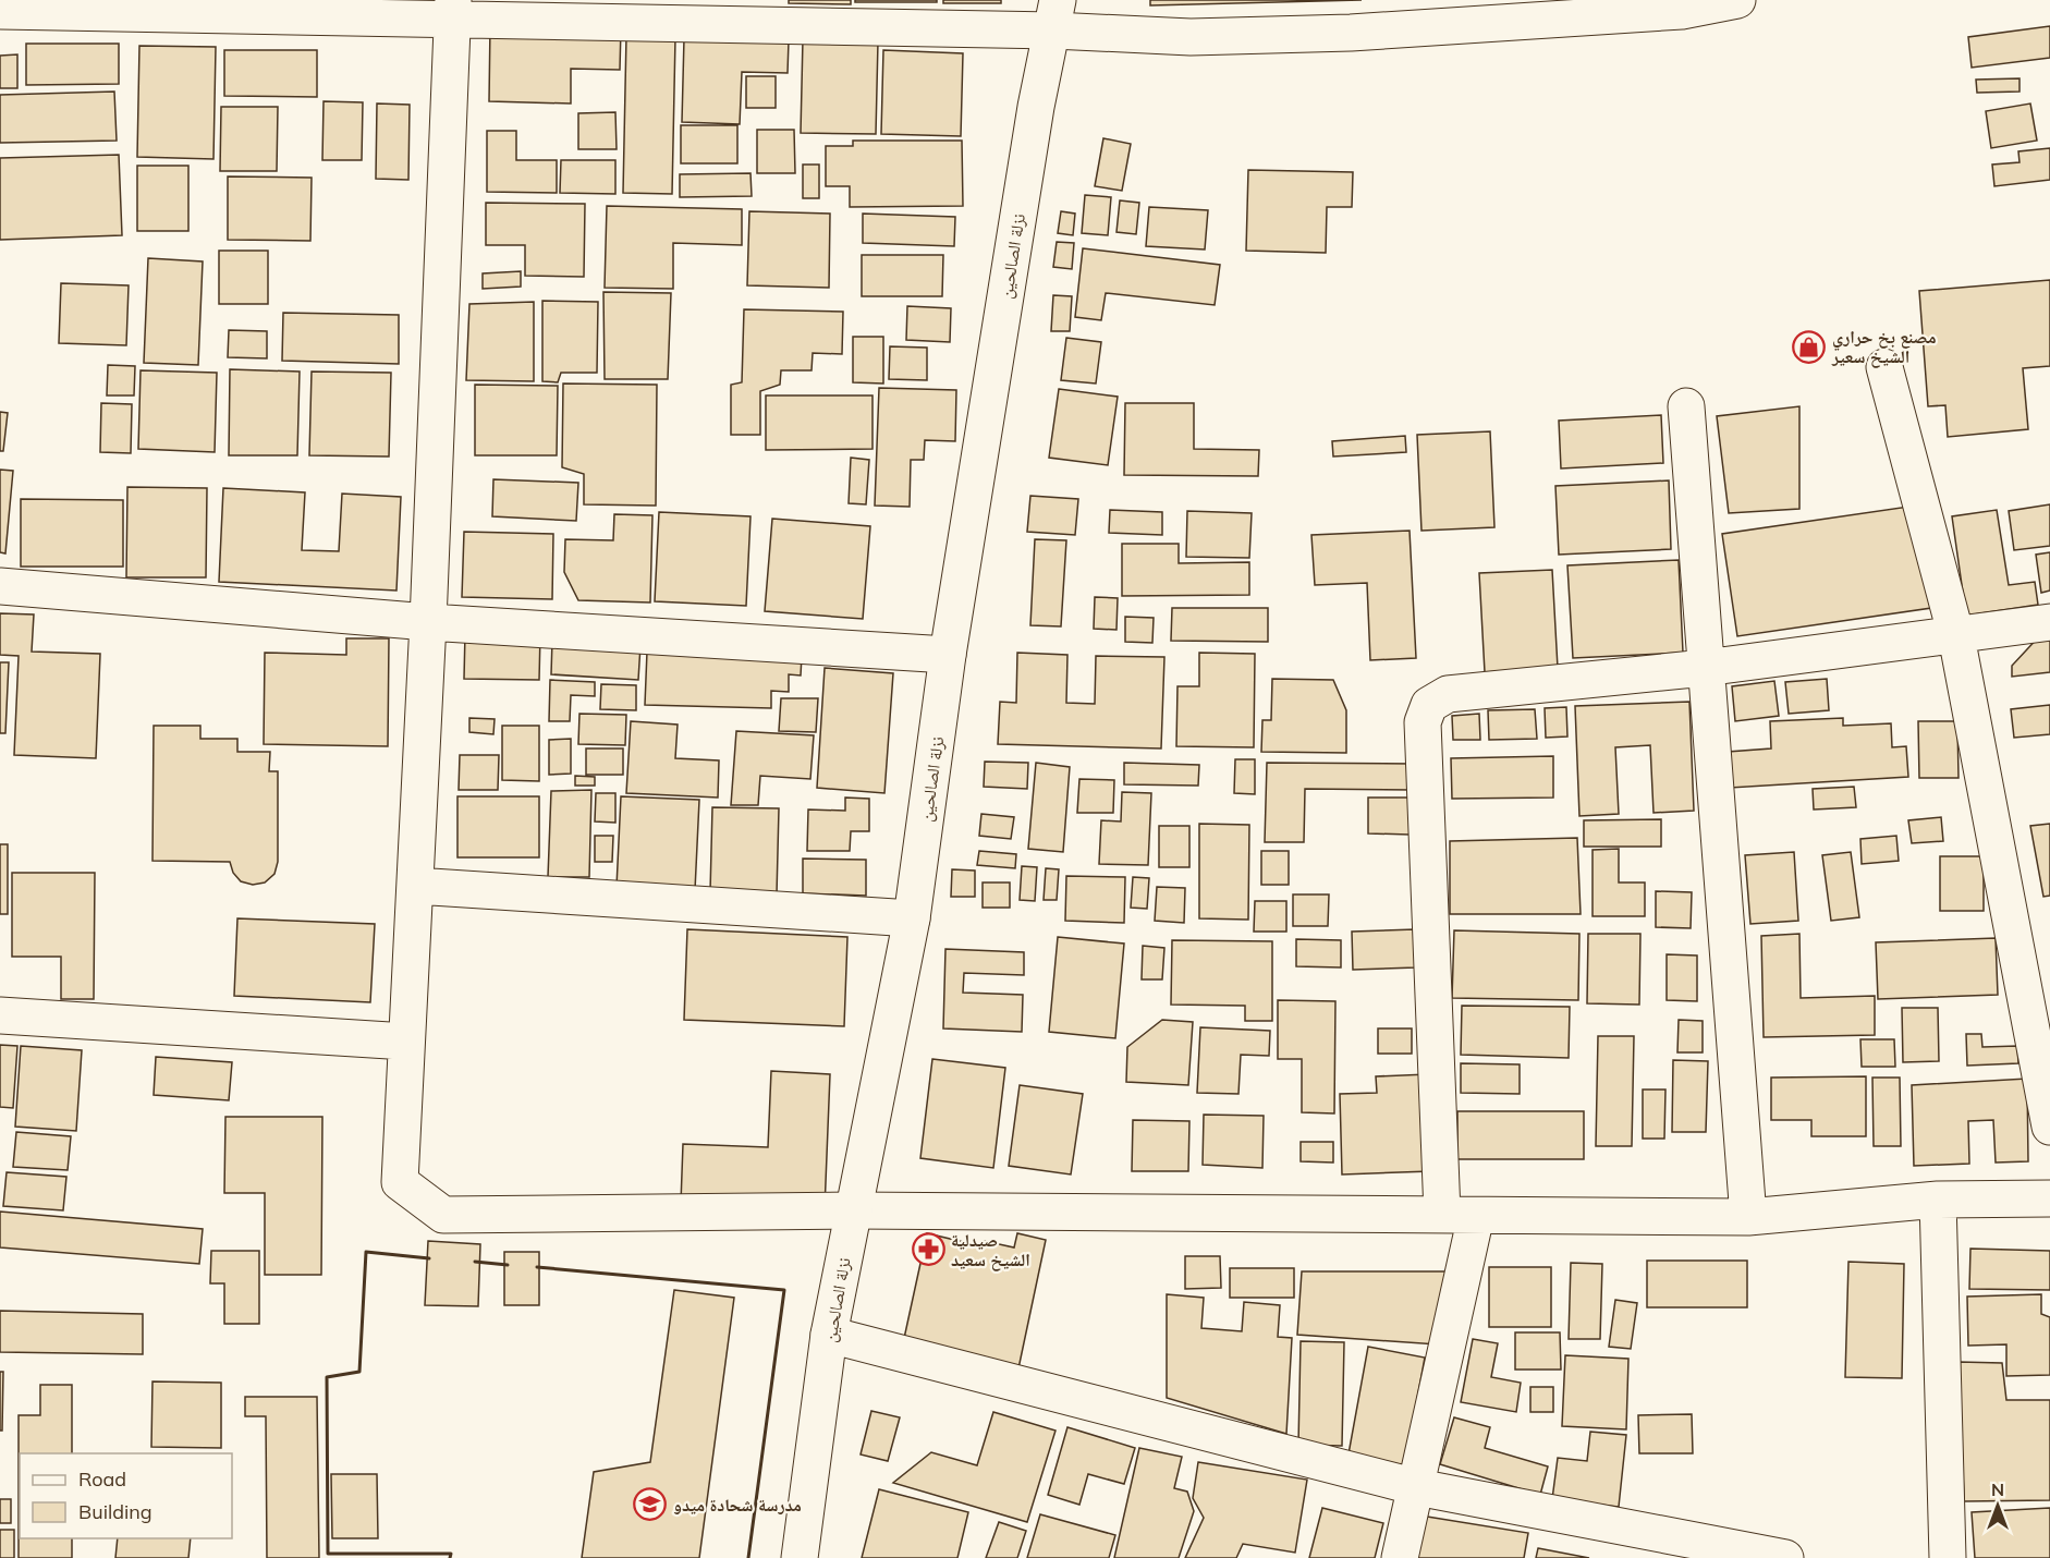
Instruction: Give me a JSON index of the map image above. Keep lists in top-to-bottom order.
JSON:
{
  "streets": {
    "street": ["نزلة الصالحين"]
  },
  "places": {
    "shop": ["مصنع بخ حراري الشيخ سعير"],
    "pharmacy": ["صيدلية الشيخ سعيد"],
    "school or university": ["مدرسة شحادة ميدو"]
  },
  "legend": ["Road", "Building"],
  "north": "top"
}
